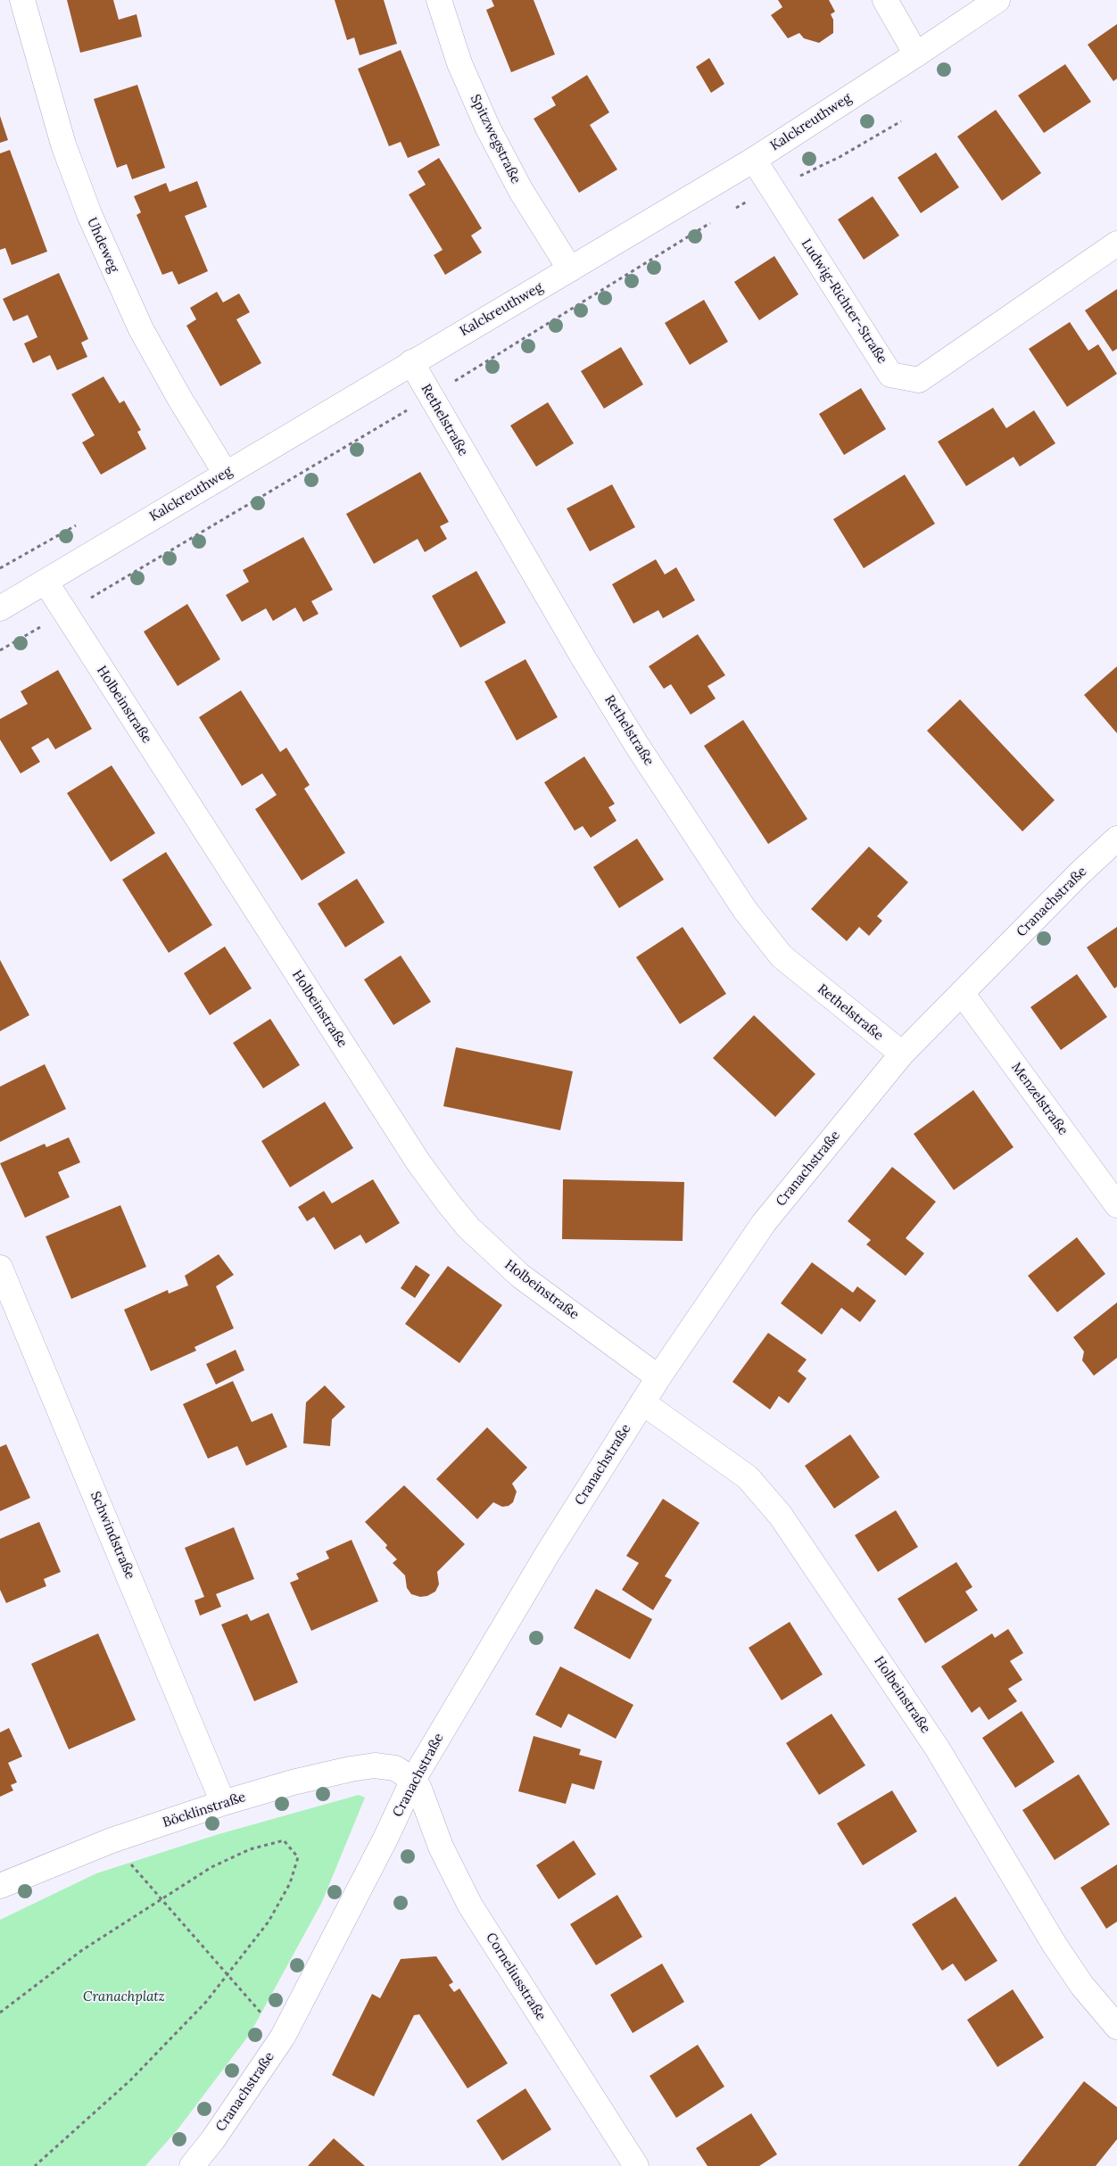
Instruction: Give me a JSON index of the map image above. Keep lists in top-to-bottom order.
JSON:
{
  "streets": {
    "street": [
      "Kalckreuthweg",
      "Spitzwegstraße",
      "Uhdeweg",
      "Ludwig-Richter-Straße",
      "Rethelstraße",
      "Holbeinstraße",
      "Cranachstraße",
      "Menzelstraße",
      "Schwindstraße",
      "Böcklinstraße",
      "Corneliusstraße"
    ]
  },
  "crossings": [
    ["Kalckreuthweg", "Spitzwegstraße"],
    ["Kalckreuthweg", "Uhdeweg"],
    ["Kalckreuthweg", "Ludwig-Richter-Straße"],
    ["Kalckreuthweg", "Rethelstraße"],
    ["Kalckreuthweg", "Holbeinstraße"],
    ["Rethelstraße", "Cranachstraße"],
    ["Holbeinstraße", "Cranachstraße"],
    ["Cranachstraße", "Menzelstraße"],
    ["Cranachstraße", "Böcklinstraße"],
    ["Cranachstraße", "Corneliusstraße"],
    ["Schwindstraße", "Böcklinstraße"],
    ["Böcklinstraße", "Corneliusstraße"]
  ],
  "parks": ["Cranachplatz"]
}
